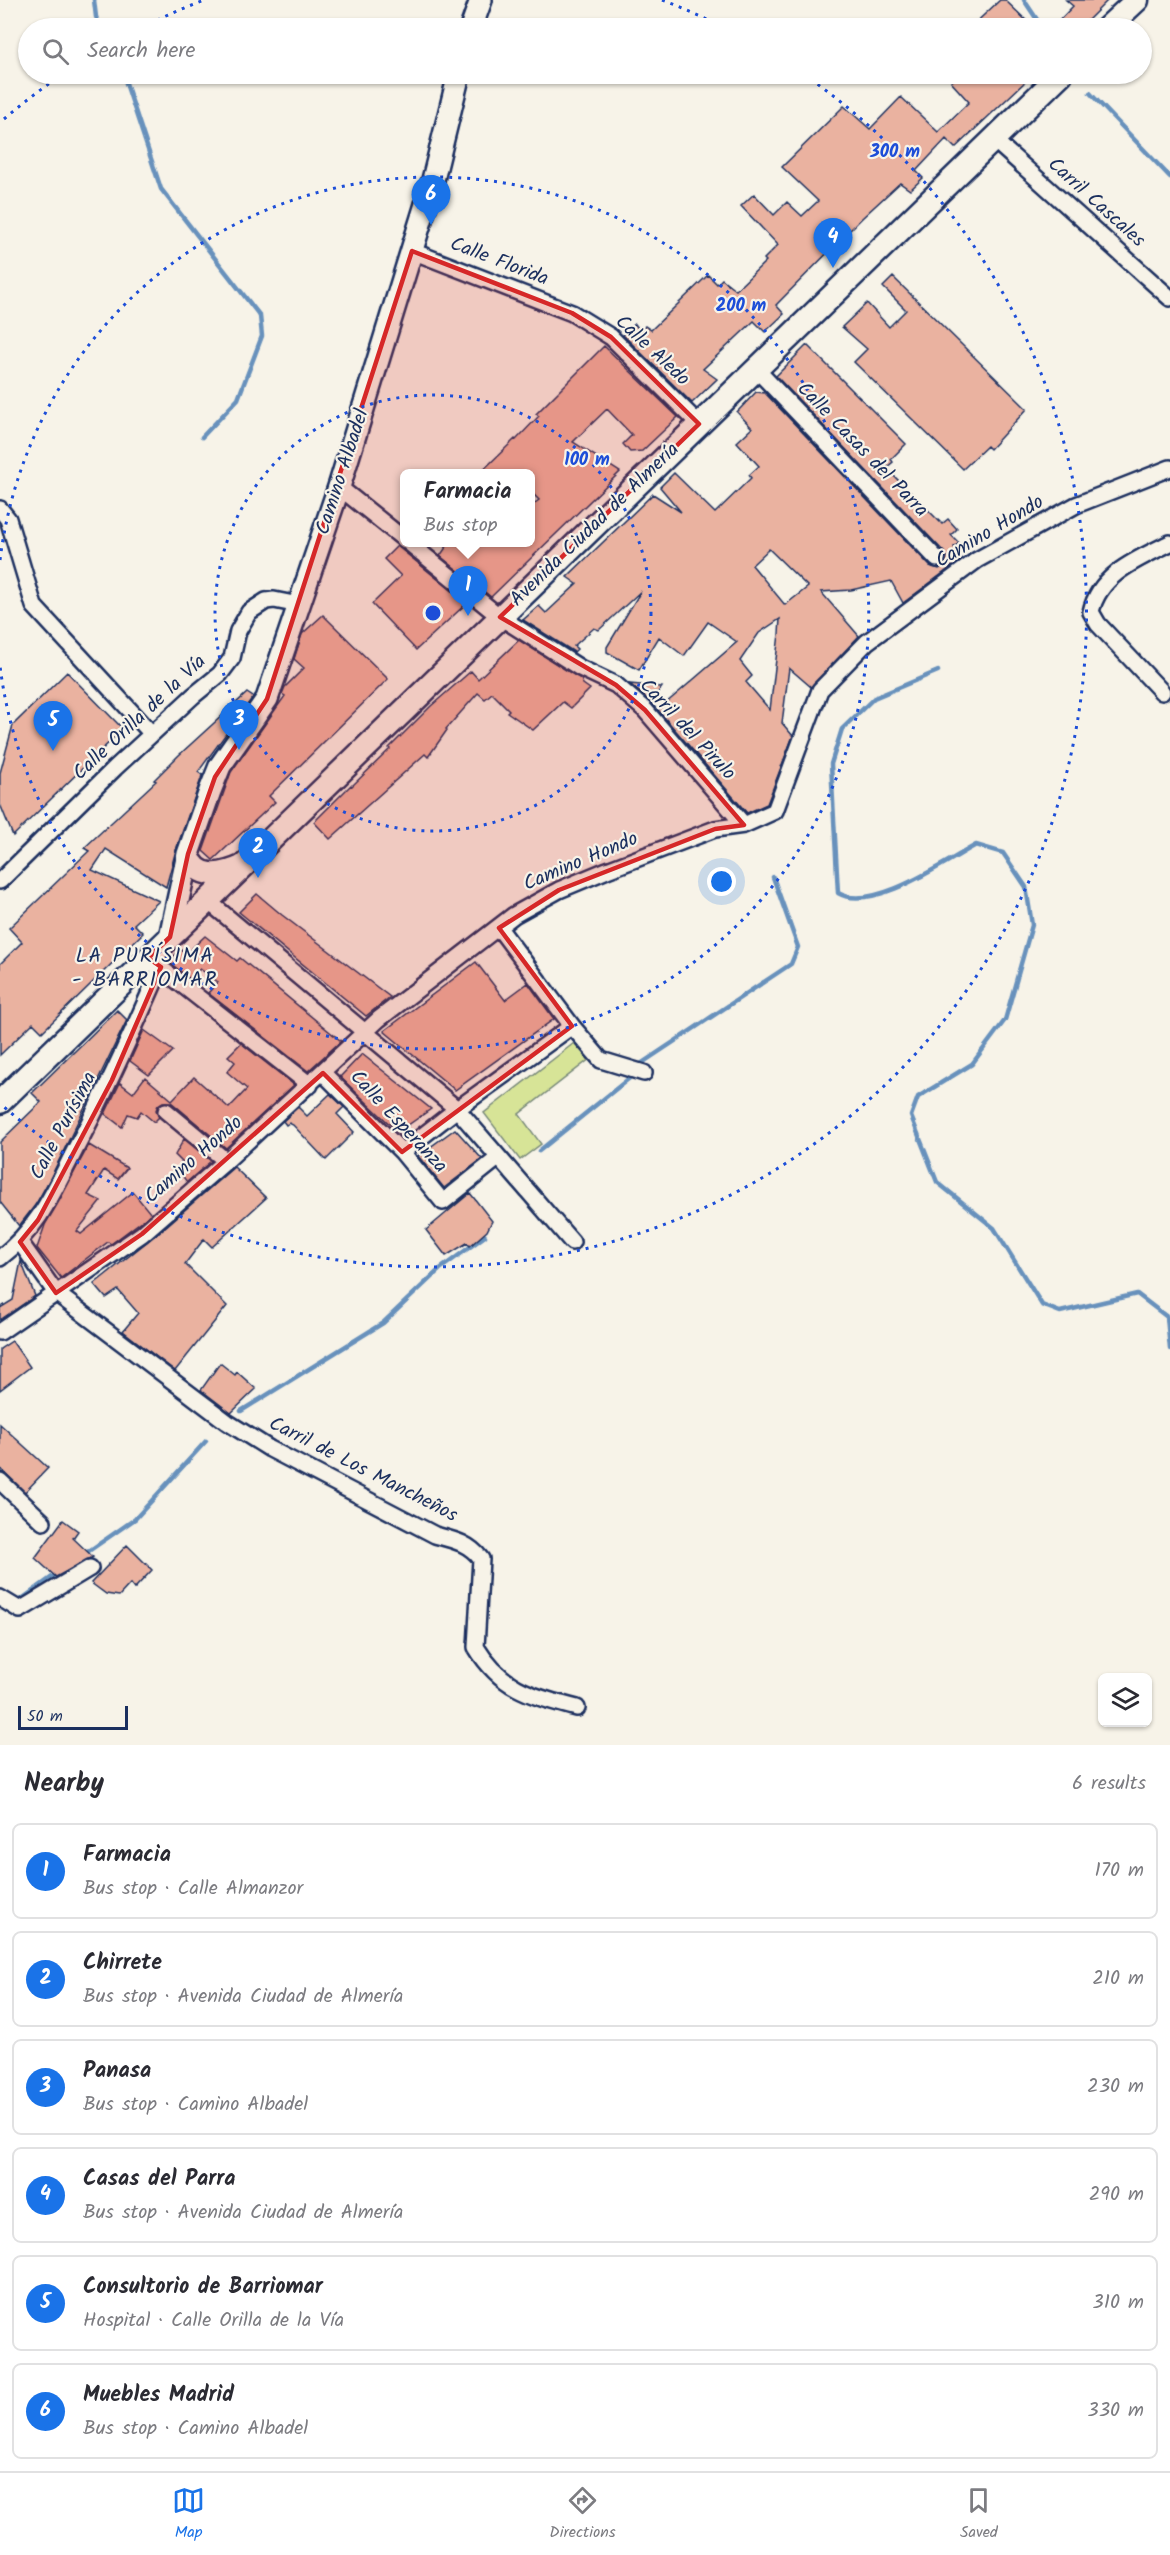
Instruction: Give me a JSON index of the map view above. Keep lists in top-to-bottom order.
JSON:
{
  "streets": {
    "main road": ["Camino Albadel", "Avenida Ciudad de Almería"],
    "street": [
      "Carril Cascales",
      "Calle Florida",
      "Calle Aledo",
      "Calle Casas del Parra",
      "Camino Hondo",
      "Calle Orilla de la Vía",
      "Carril del Pirulo",
      "Calle Esperanza",
      "Calle Purísima",
      "Carril de Los Mancheños"
    ]
  },
  "crossings": [
    ["Carril Cascales", "Avenida Ciudad de Almería"],
    ["Calle Florida", "Calle Aledo"],
    ["Calle Florida", "Camino Albadel"],
    ["Calle Aledo", "Avenida Ciudad de Almería"],
    ["Calle Casas del Parra", "Avenida Ciudad de Almería"],
    ["Camino Albadel", "Avenida Ciudad de Almería"],
    ["Camino Albadel", "Calle Orilla de la Vía"],
    ["Camino Albadel", "Carril del Pirulo"],
    ["Avenida Ciudad de Almería", "Carril del Pirulo"],
    ["Avenida Ciudad de Almería", "Calle Purísima"],
    ["Camino Hondo", "Carril del Pirulo"],
    ["Camino Hondo", "Calle Esperanza"],
    ["Camino Hondo", "Carril de Los Mancheños"]
  ],
  "districts": ["LA PURÍSIMA - BARRIOMAR"],
  "scale_bar": "50 m",
  "page": {
    "search": "Search here",
    "pins": [
      "6",
      "4",
      "1",
      "3",
      "5",
      "2"
    ],
    "popup": ["Farmacia", "Bus stop"],
    "scale": "50 m",
    "heading": ["Nearby", "6 results"],
    "list": [
      {
        "mark": "1",
        "name": "Farmacia",
        "note": "Bus stop · Calle Almanzor",
        "value": "170 m"
      },
      {
        "mark": "2",
        "name": "Chirrete",
        "note": "Bus stop · Avenida Ciudad de Almería",
        "value": "210 m"
      },
      {
        "mark": "3",
        "name": "Panasa",
        "note": "Bus stop · Camino Albadel",
        "value": "230 m"
      },
      {
        "mark": "4",
        "name": "Casas del Parra",
        "note": "Bus stop · Avenida Ciudad de Almería",
        "value": "290 m"
      },
      {
        "mark": "5",
        "name": "Consultorio de Barriomar",
        "note": "Hospital · Calle Orilla de la Vía",
        "value": "310 m"
      },
      {
        "mark": "6",
        "name": "Muebles Madrid",
        "note": "Bus stop · Camino Albadel",
        "value": "330 m"
      }
    ],
    "nav": ["Map", "Directions", "Saved"]
  },
  "rings": ["300 m", "200 m", "100 m"]
}
